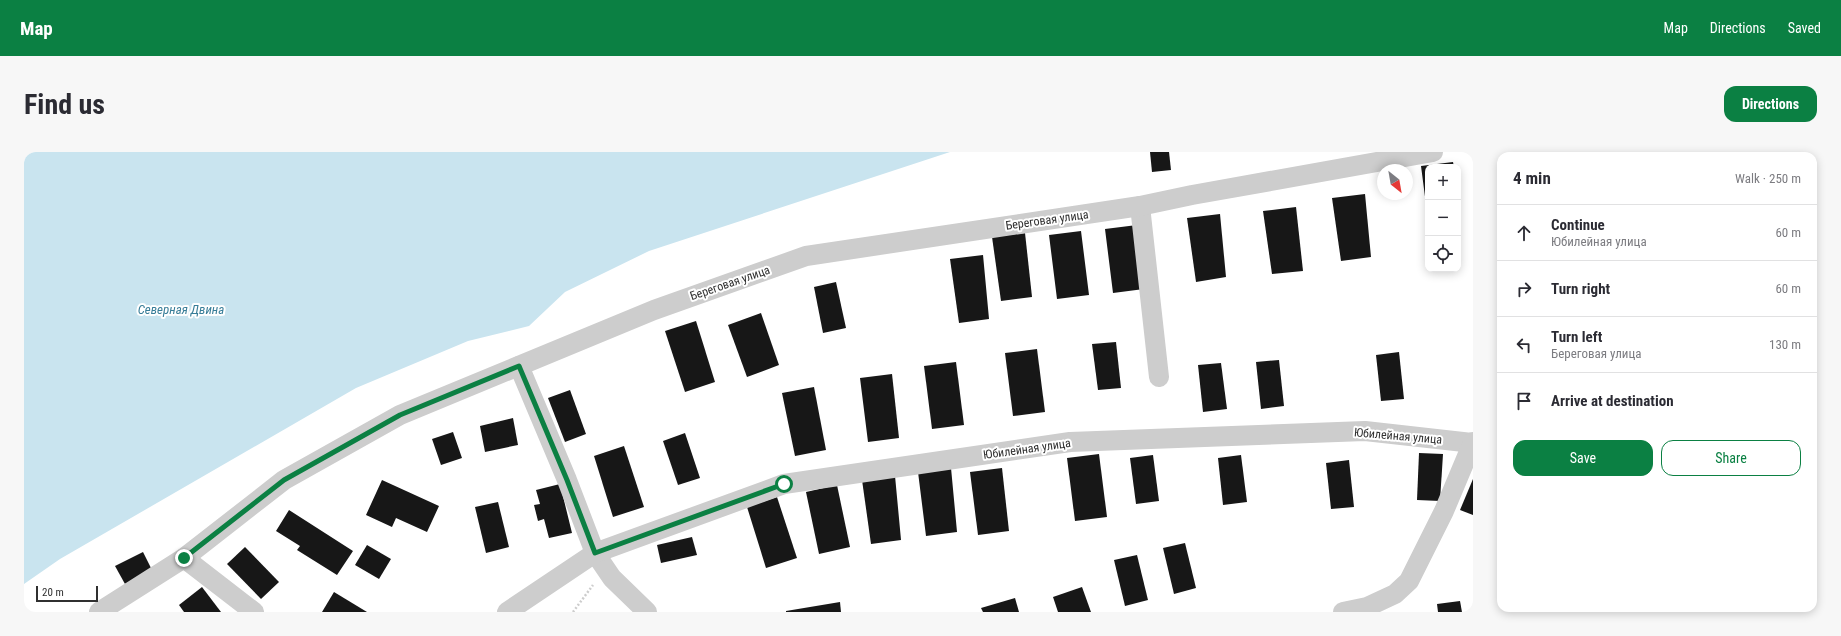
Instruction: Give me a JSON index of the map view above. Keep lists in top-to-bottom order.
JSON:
{
  "streets": {
    "street": ["Береговая улица", "Юбилейная улица"]
  },
  "water": ["Северная Двина"],
  "scale_bar": "20 m",
  "north": "bottom right",
  "page": {
    "header": "Map",
    "nav": ["Map", "Directions", "Saved"],
    "buttons": [
      "Directions",
      ["Save", "Share"]
    ],
    "title": "Find us",
    "heading": ["4 min", "Walk · 250 m"],
    "map_buttons": ["+", "−"],
    "list": [
      ["Continue", "Юбилейная улица", "60 m"],
      ["Turn right", "60 m"],
      ["Turn left", "Береговая улица", "130 m"],
      "Arrive at destination"
    ],
    "scale": "20 m"
  }
}
